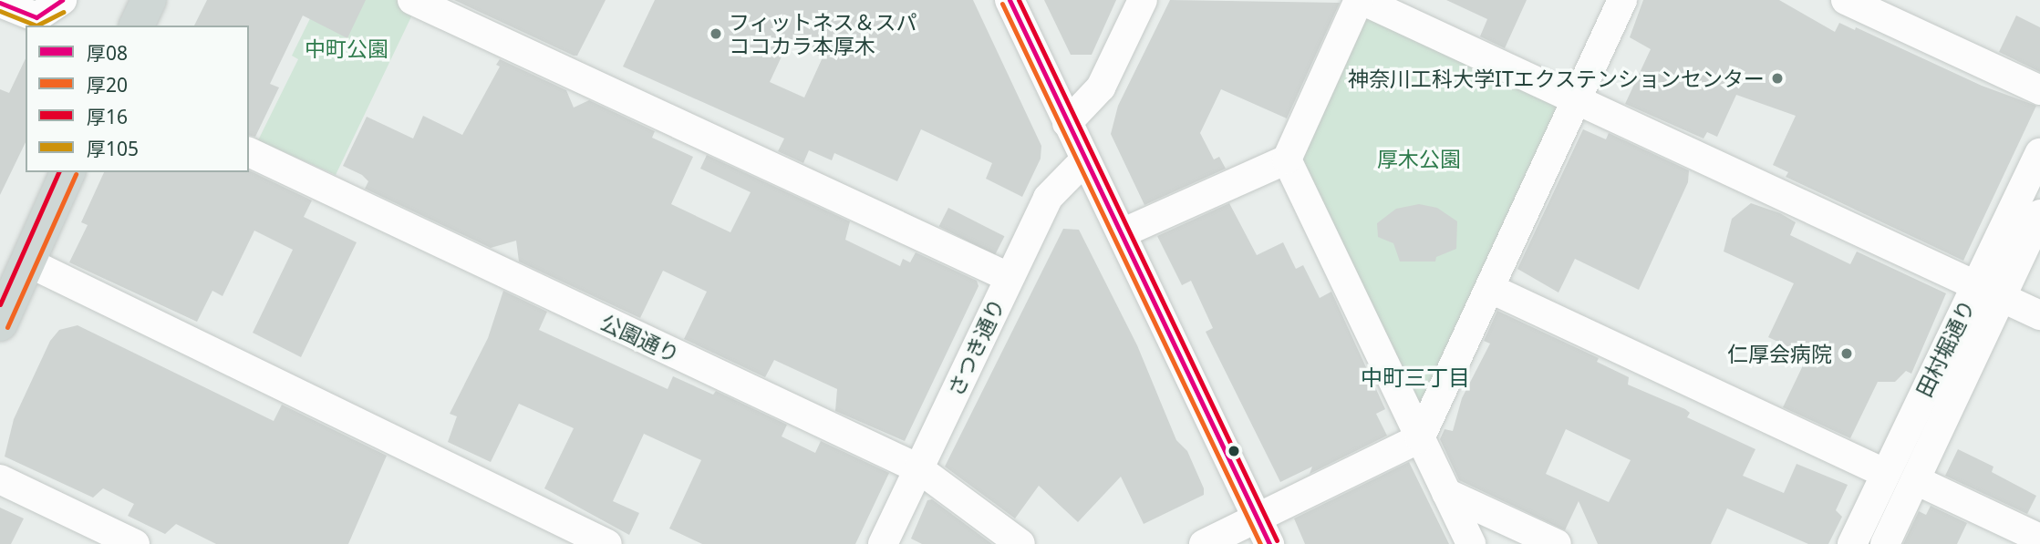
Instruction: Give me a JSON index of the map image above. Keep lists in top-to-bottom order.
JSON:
{
  "streets": {
    "street": ["公園通り", "さつき通り", "田村堀通り"]
  },
  "crossings": [
    ["公園通り", "さつき通り"]
  ],
  "districts": ["中町三丁目"],
  "parks": ["中町公園", "厚木公園"],
  "places": ["フィットネス＆スパ ココカラ本厚木", "神奈川工科大学ITエクステンションセンター", "仁厚会病院"],
  "lines": [
    "transit line 厚08",
    "transit line 厚16",
    "transit line 厚20",
    "transit line 厚105"
  ],
  "legend": [
    "厚08",
    "厚20",
    "厚16",
    "厚105"
  ]
}
